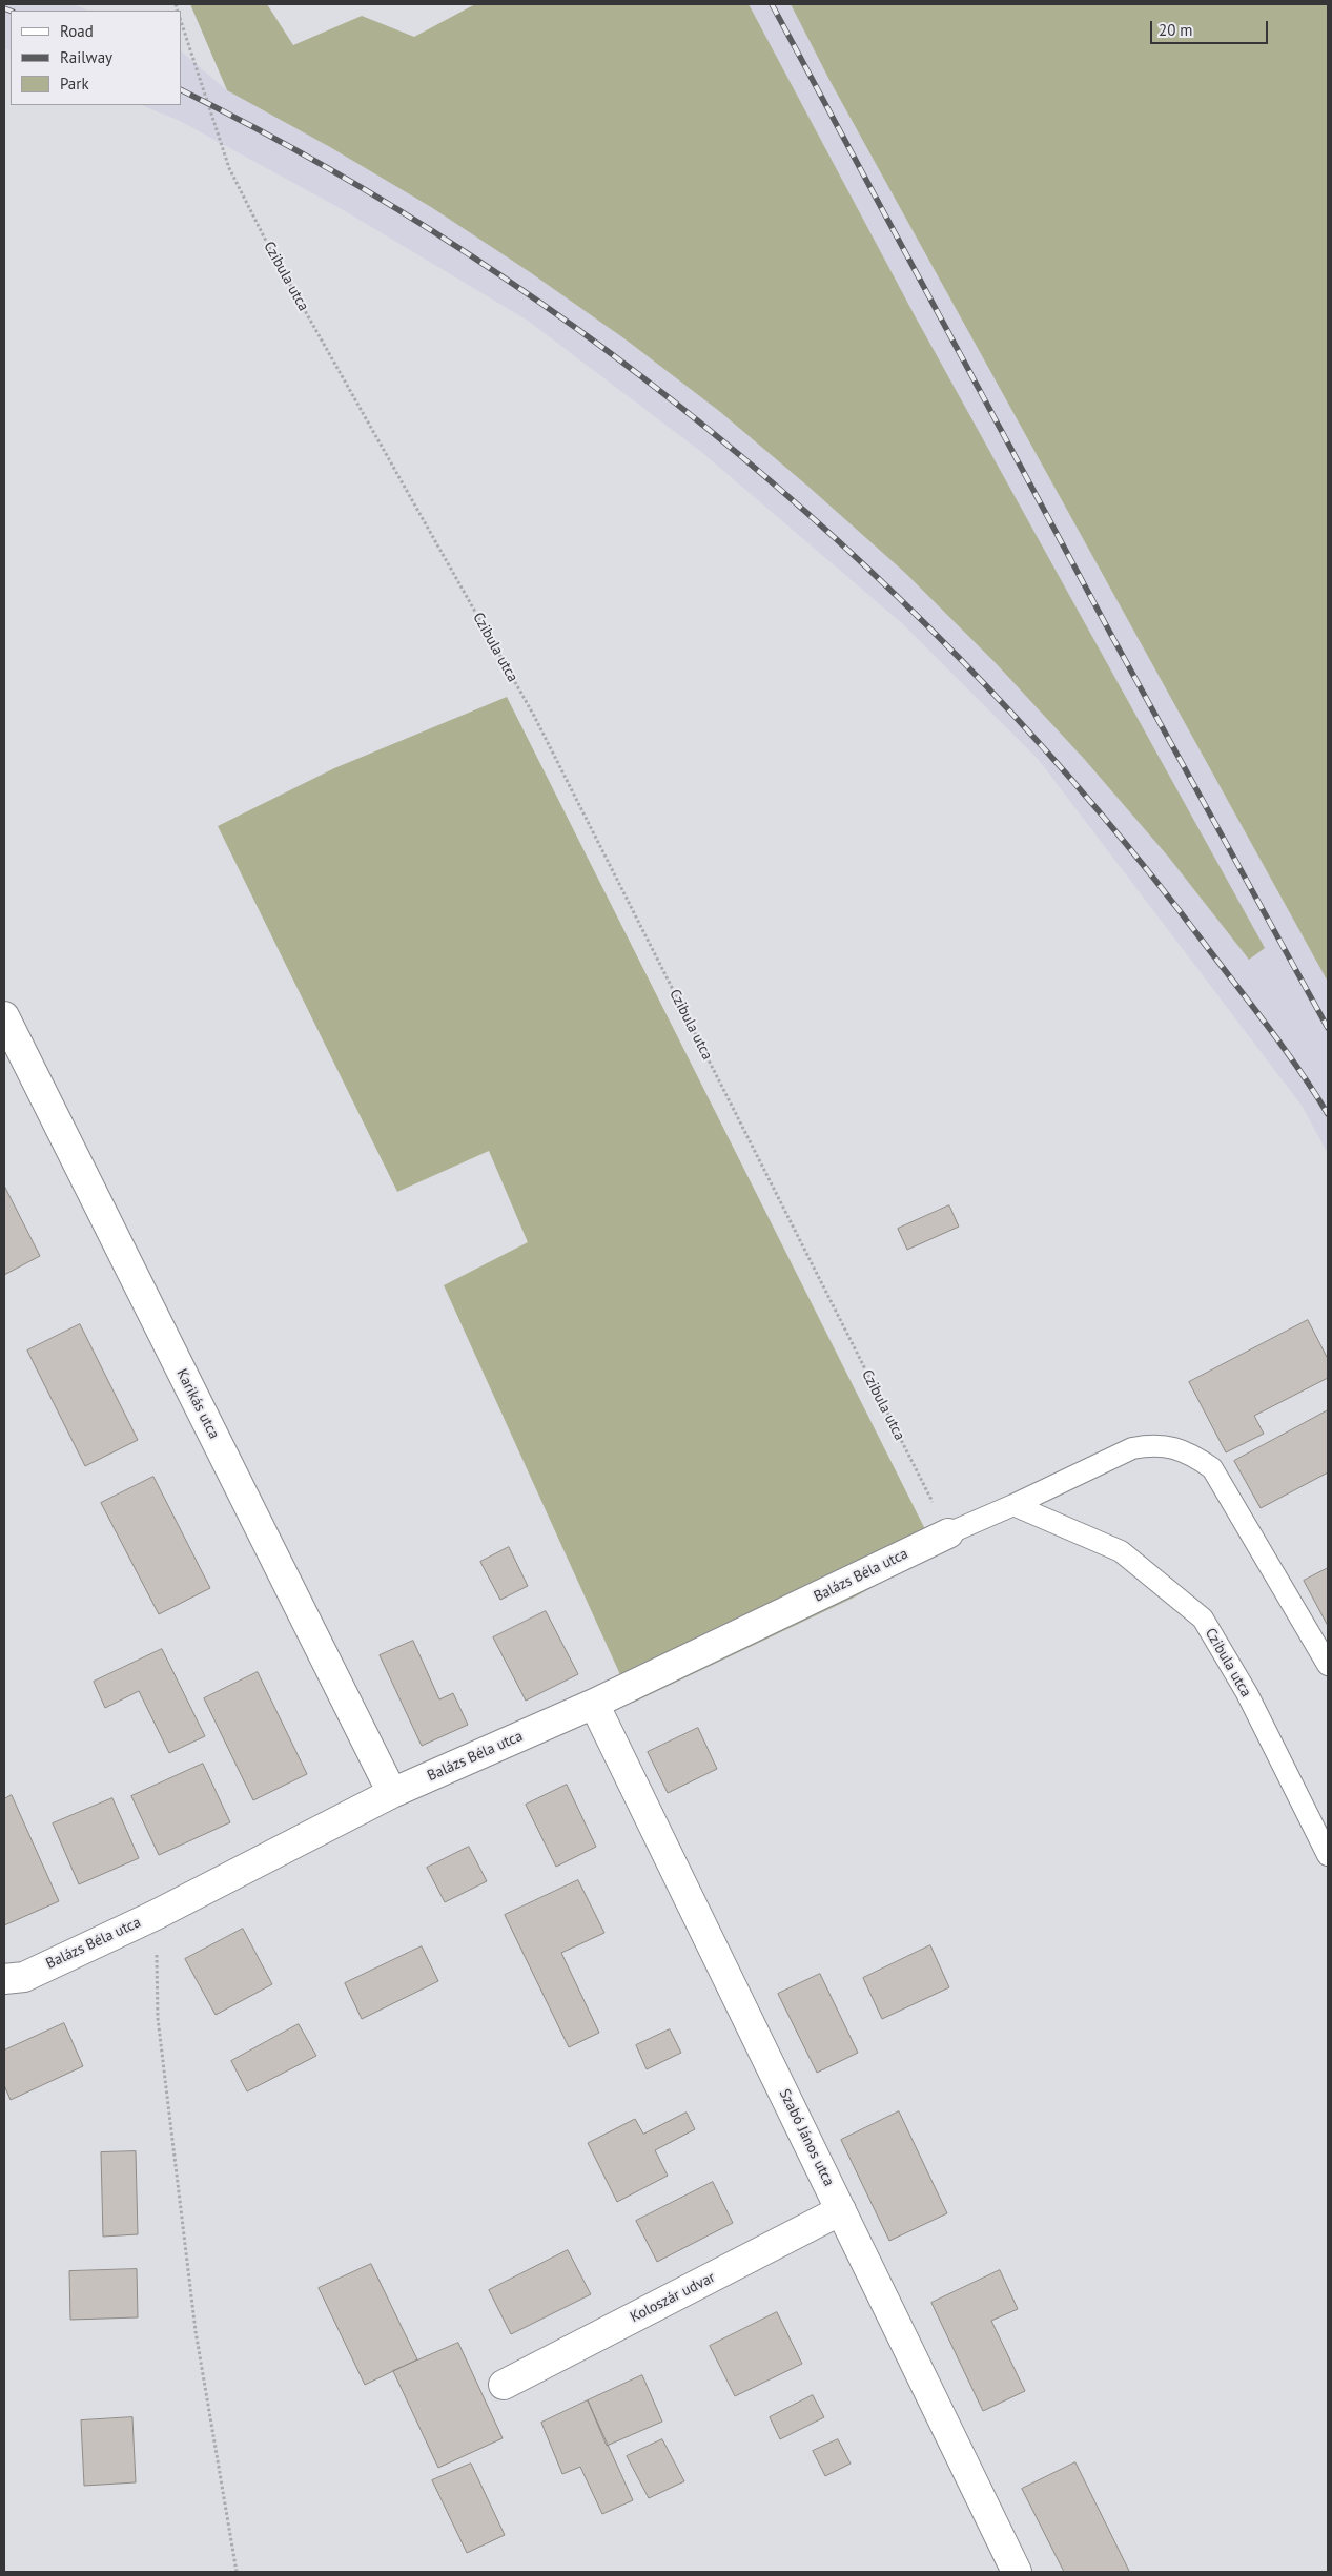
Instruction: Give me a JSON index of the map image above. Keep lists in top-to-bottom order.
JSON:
{
  "streets": {
    "street": [
      "Karikás utca",
      "Balázs Béla utca",
      "Szabó János utca",
      "Koloszár udvar"
    ],
    "lane": ["Czibula utca"]
  },
  "crossings": [
    ["Czibula utca", "Balázs Béla utca"],
    ["Karikás utca", "Balázs Béla utca"],
    ["Balázs Béla utca", "Szabó János utca"],
    ["Szabó János utca", "Koloszár udvar"]
  ],
  "legend": ["Road", "Railway", "Park"],
  "scale_bar": "20 m"
}
